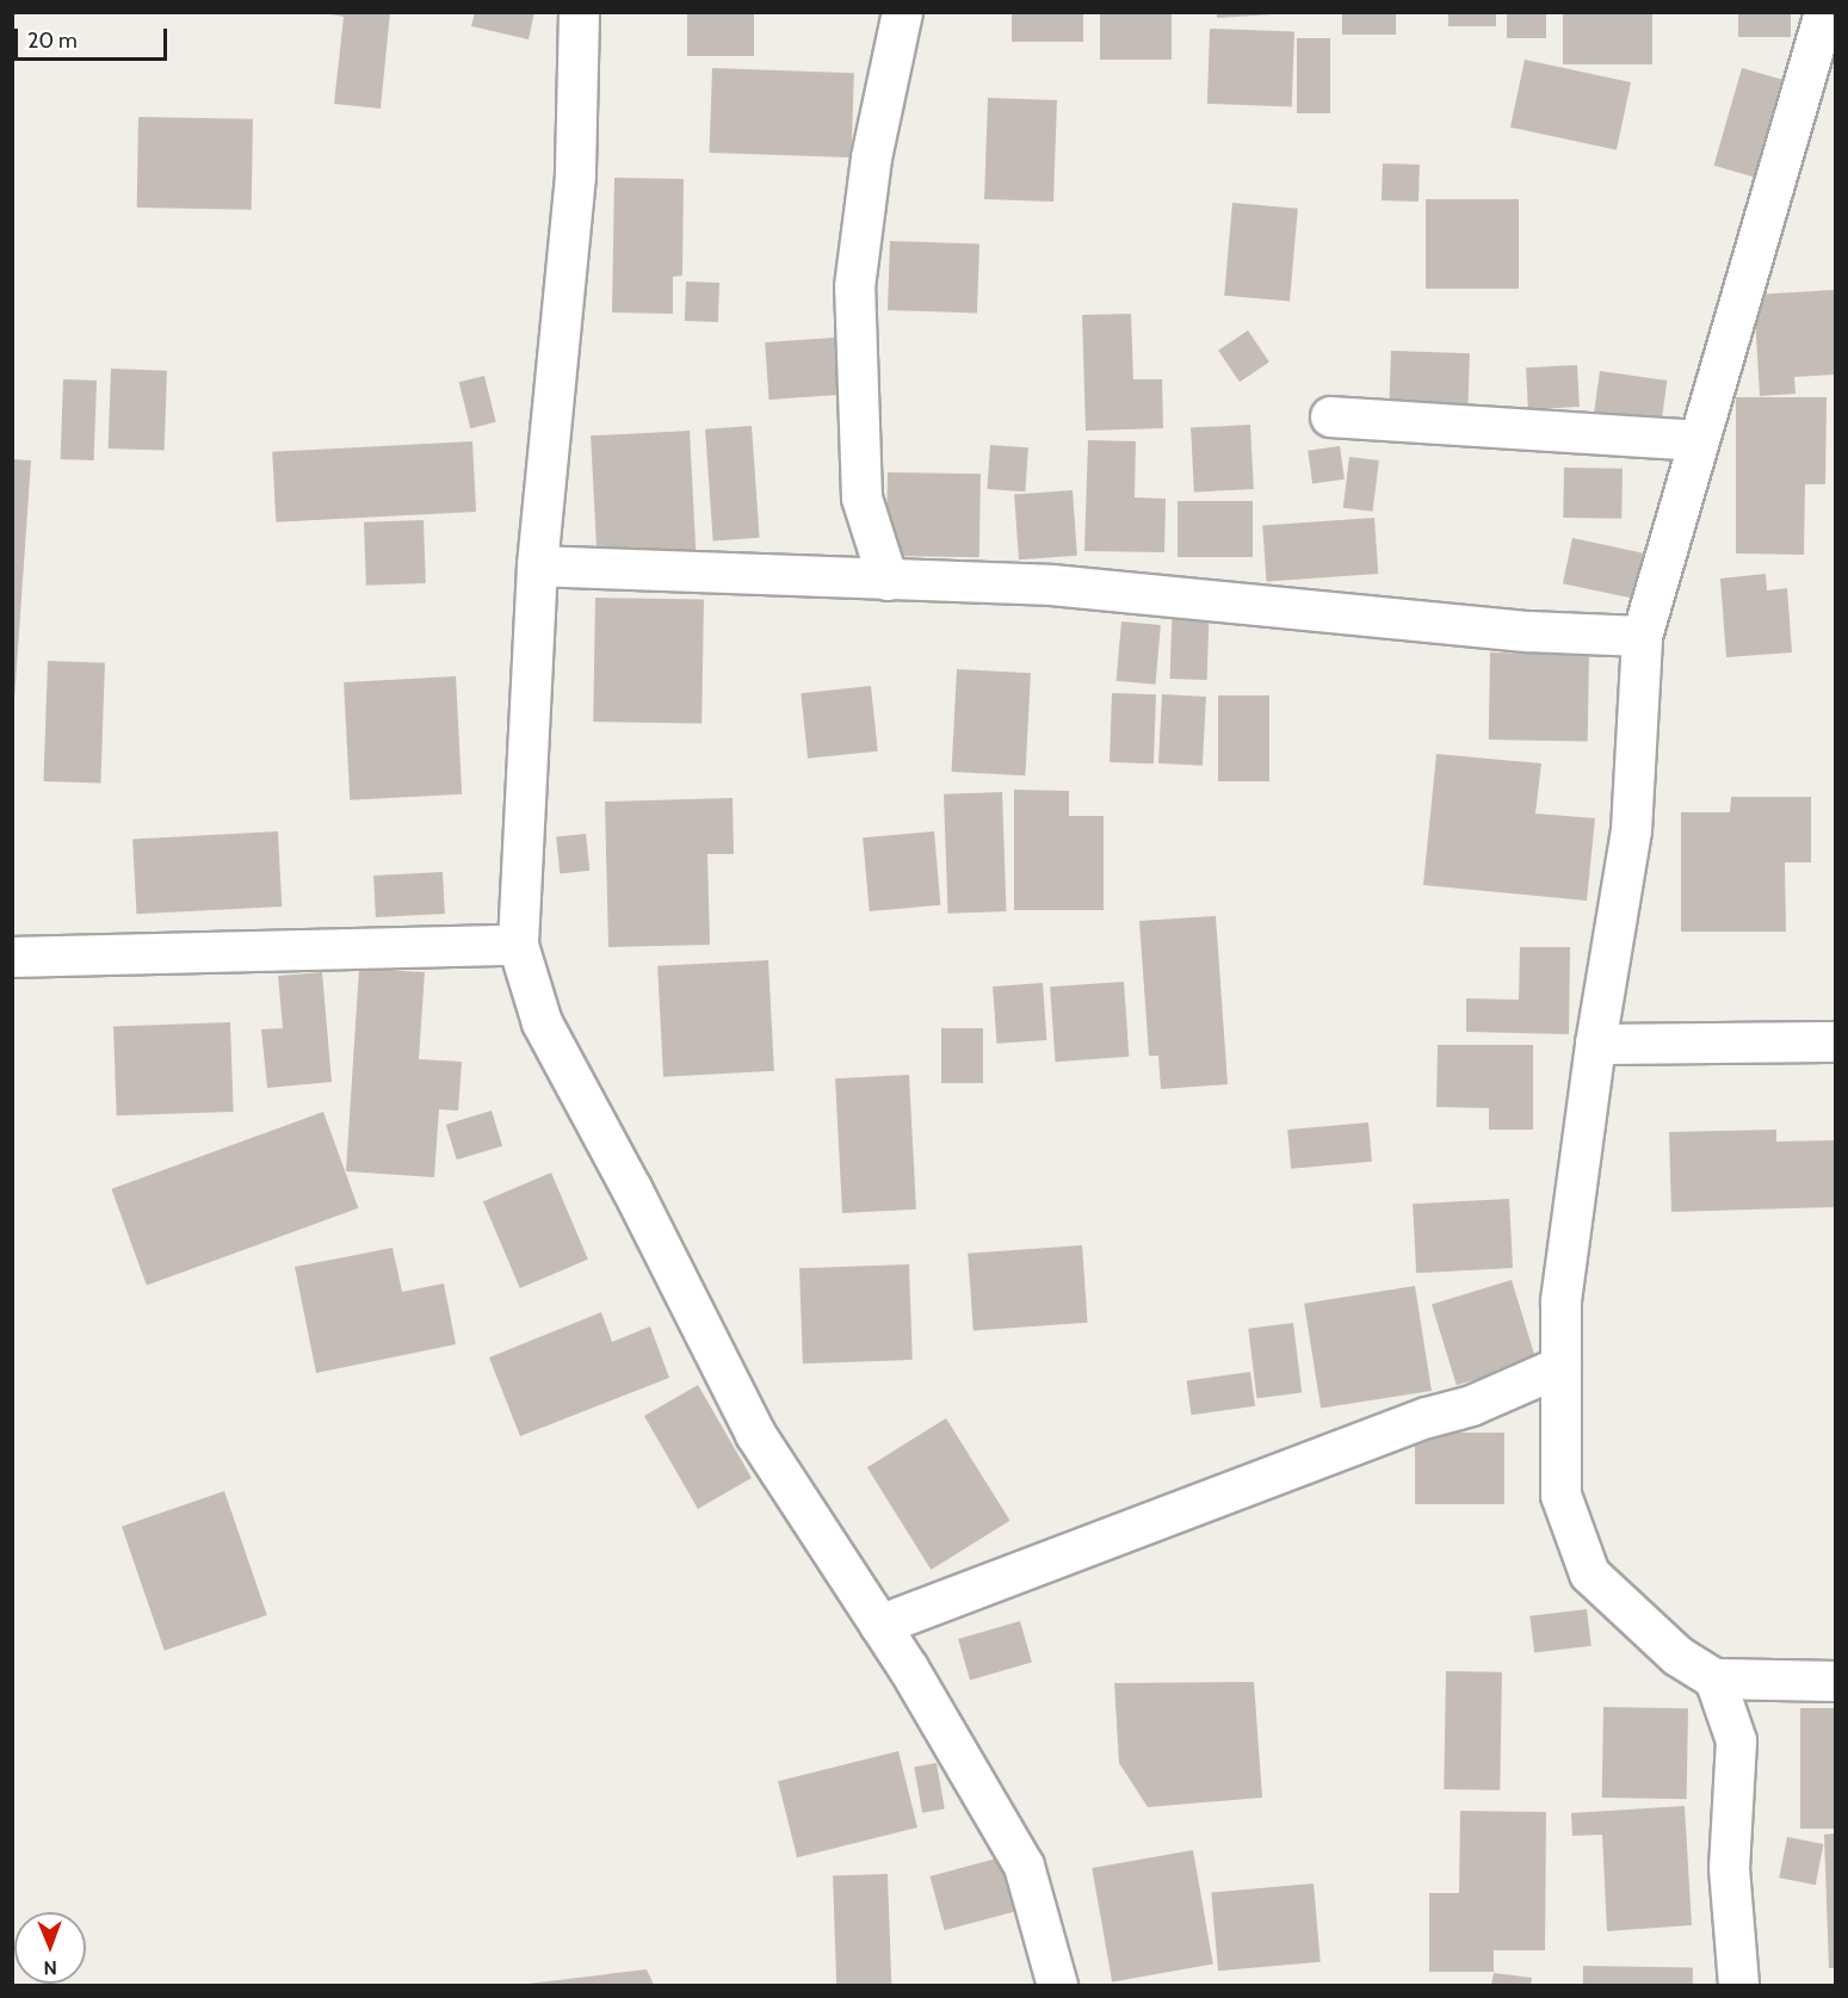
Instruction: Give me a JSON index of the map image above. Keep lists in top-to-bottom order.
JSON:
{
  "scale_bar": "20 m",
  "north": "bottom"
}
